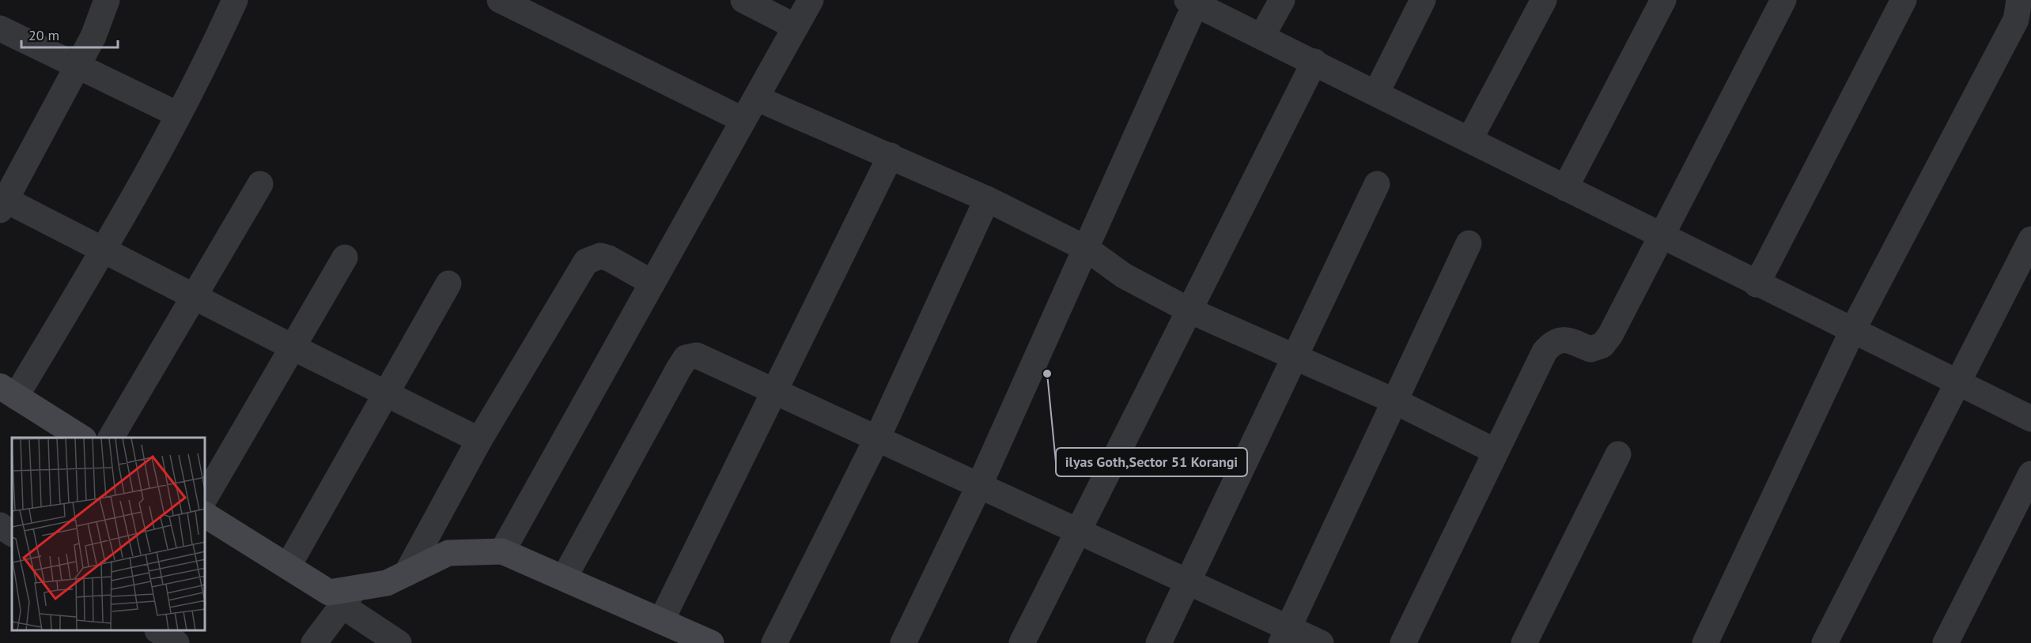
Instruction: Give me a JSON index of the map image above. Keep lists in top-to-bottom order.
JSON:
{
  "places": ["ilyas Goth,Sector 51 Korangi"],
  "scale_bar": "20 m"
}
